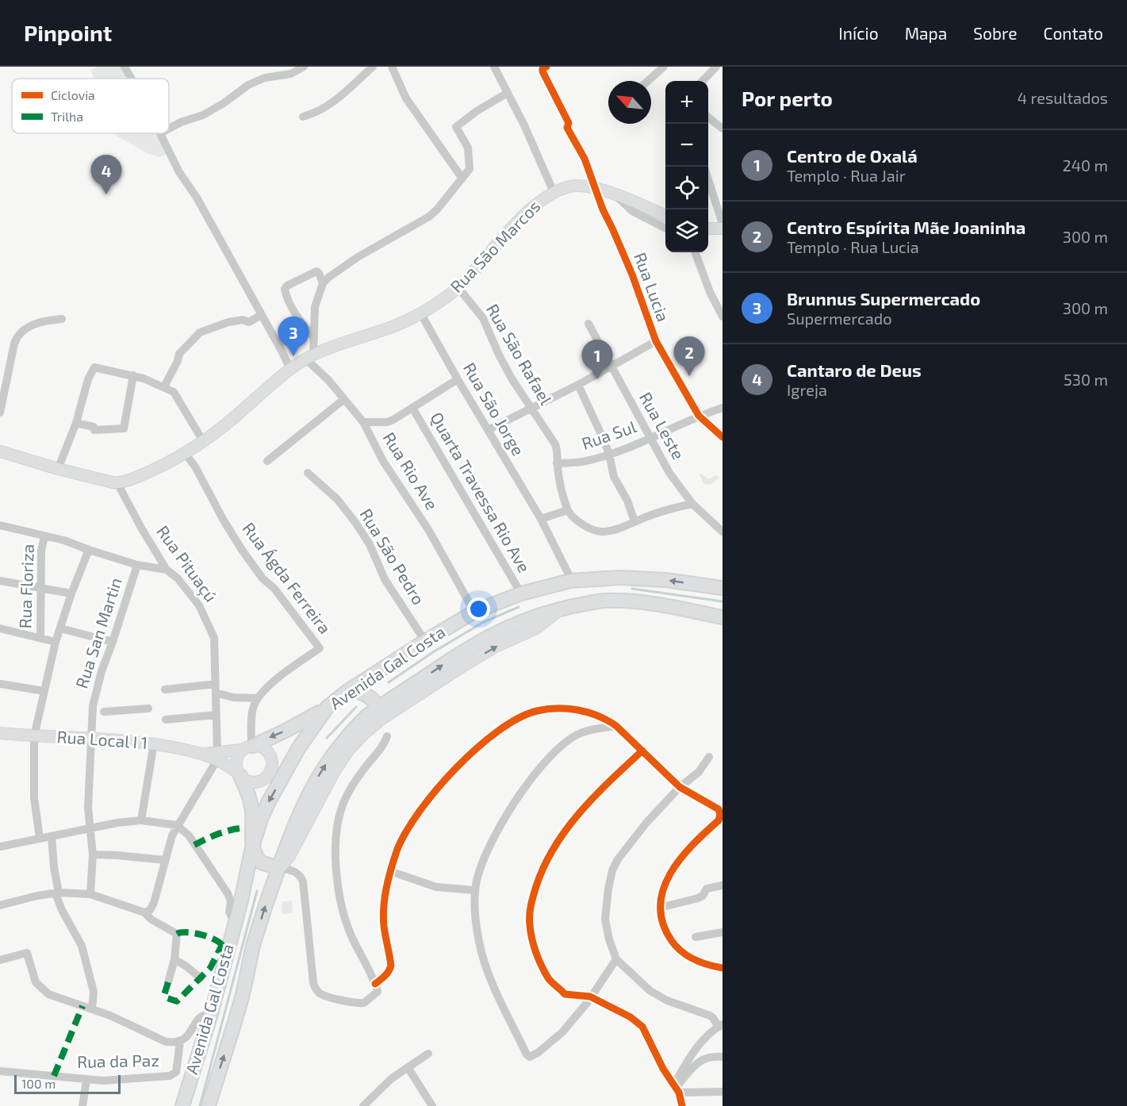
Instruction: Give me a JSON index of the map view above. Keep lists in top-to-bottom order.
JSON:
{
  "streets": {
    "main road": ["Rua São Marcos", "Avenida Gal Costa", "Rua Local I 1"],
    "street": [
      "Rua Lucia",
      "Rua São Rafael",
      "Rua São Jorge",
      "Rua Leste",
      "Rua Sul",
      "Rua Rio Ave",
      "Quarta Travessa Rio Ave",
      "Rua São Pedro",
      "Rua Pituaçú",
      "Rua Ágda Ferreira",
      "Rua Floriza",
      "Rua San Martin",
      "Rua da Paz"
    ]
  },
  "crossings": [
    ["Rua São Marcos", "Rua Lucia"],
    ["Rua São Marcos", "Rua São Rafael"],
    ["Rua São Marcos", "Rua São Jorge"],
    ["Rua São Marcos", "Rua Rio Ave"],
    ["Rua São Marcos", "Rua Pituaçú"],
    ["Rua São Marcos", "Rua Ágda Ferreira"],
    ["Rua Lucia", "Rua Sul"],
    ["Rua São Rafael", "Rua Sul"],
    ["Rua São Jorge", "Avenida Gal Costa"],
    ["Rua Leste", "Rua Sul"],
    ["Rua Rio Ave", "Avenida Gal Costa"],
    ["Quarta Travessa Rio Ave", "Avenida Gal Costa"],
    ["Rua São Pedro", "Avenida Gal Costa"],
    ["Rua Pituaçú", "Rua Local I 1"],
    ["Rua San Martin", "Rua Local I 1"]
  ],
  "legend": ["Ciclovia", "Trilha"],
  "scale_bar": "100 m",
  "north": "top left",
  "page": {
    "header": "Pinpoint",
    "nav": [
      "Início",
      "Mapa",
      "Sobre",
      "Contato"
    ],
    "heading": ["Por perto", "4 resultados"],
    "map_buttons": ["+", "−"],
    "list": [
      {
        "mark": "1",
        "name": "Centro de Oxalá",
        "note": "Templo · Rua Jair",
        "value": "240 m"
      },
      {
        "mark": "2",
        "name": "Centro Espírita Mãe Joaninha",
        "note": "Templo · Rua Lucia",
        "value": "300 m"
      },
      {
        "mark": "3",
        "name": "Brunnus Supermercado",
        "note": "Supermercado",
        "value": "300 m"
      },
      {
        "mark": "4",
        "name": "Cantaro de Deus",
        "note": "Igreja",
        "value": "530 m"
      }
    ],
    "pins": [
      "4",
      "3",
      "2",
      "1"
    ],
    "scale": "100 m"
  }
}
